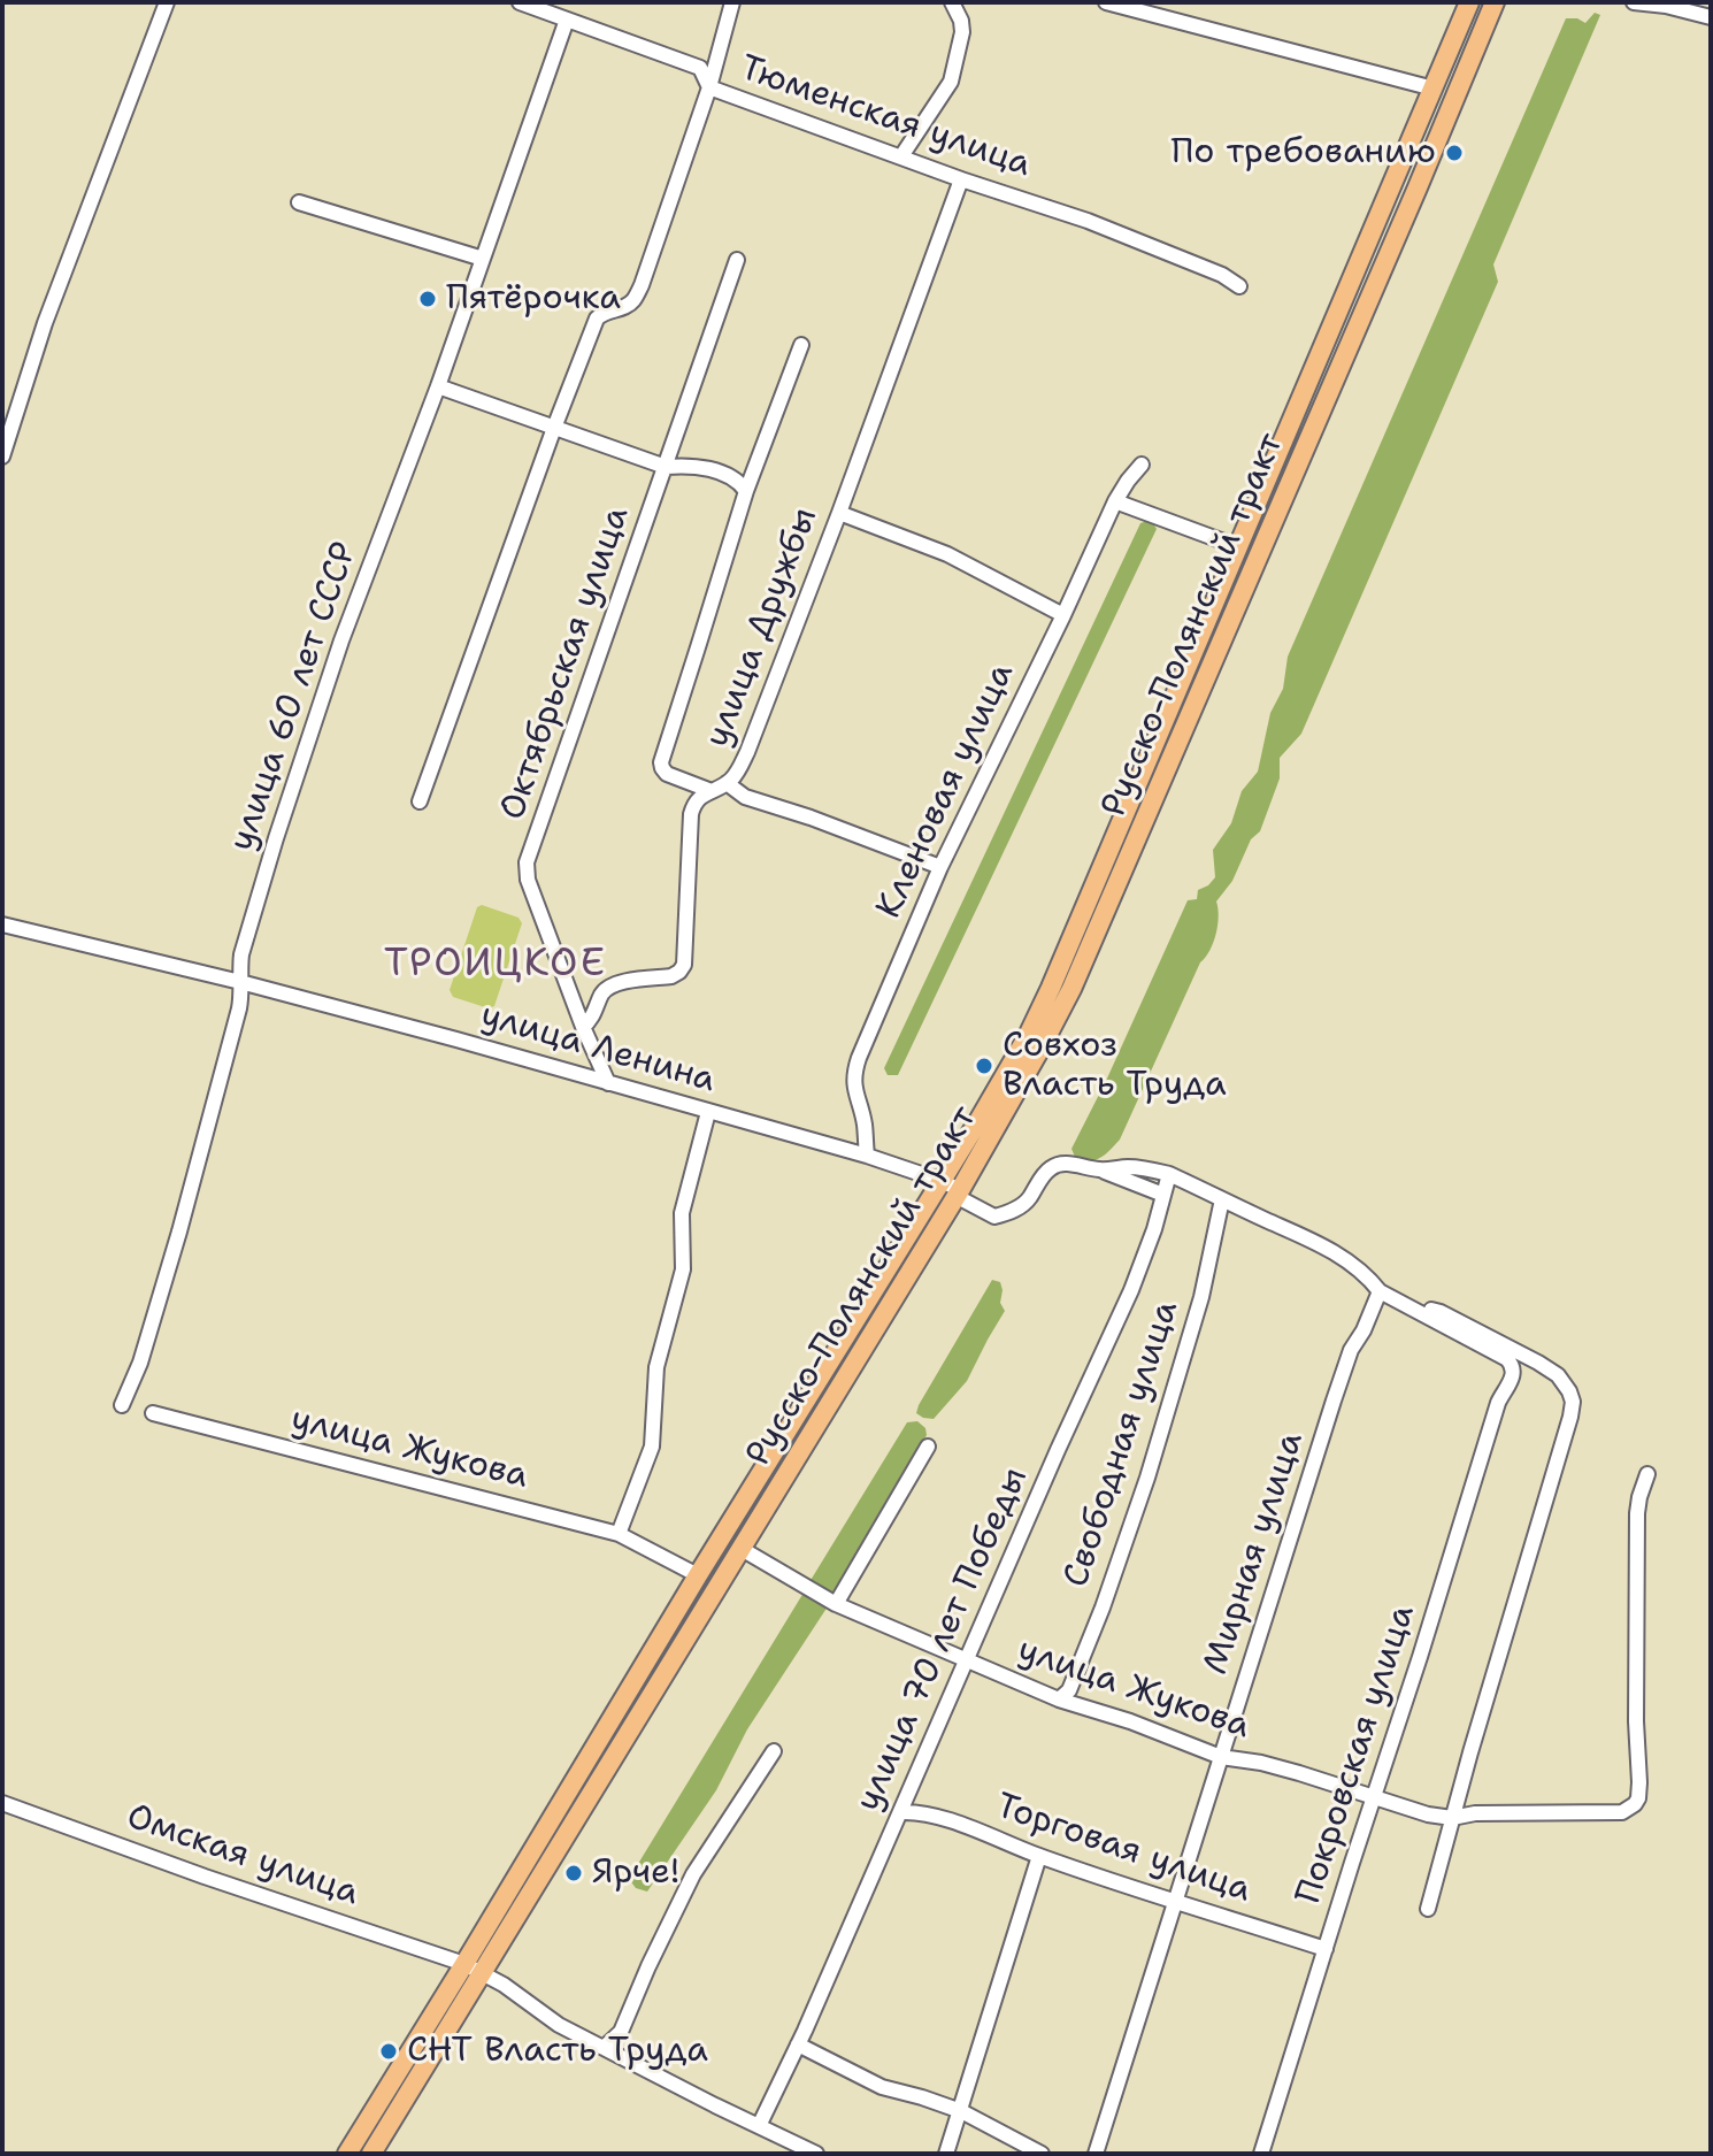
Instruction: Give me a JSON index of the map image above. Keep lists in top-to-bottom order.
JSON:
{
  "streets": {
    "main road": ["Русско-Полянский тракт"],
    "street": [
      "Тюменская улица",
      "улица Дружбы",
      "Октябрьская улица",
      "улица 60 лет СССР",
      "Кленовая улица",
      "улица Ленина",
      "Свободная улица",
      "улица Жукова",
      "Мирная улица",
      "улица 70 лет Победы",
      "Покровская улица",
      "Торговая улица",
      "Омская улица"
    ]
  },
  "crossings": [
    ["Тюменская улица", "улица Дружбы"],
    ["Тюменская улица", "улица 60 лет СССР"],
    ["Русско-Полянский тракт", "улица Ленина"],
    ["Русско-Полянский тракт", "улица Жукова"],
    ["Русско-Полянский тракт", "Омская улица"],
    ["улица Дружбы", "Октябрьская улица"],
    ["Октябрьская улица", "улица Ленина"],
    ["улица 60 лет СССР", "улица Ленина"],
    ["Кленовая улица", "улица Ленина"],
    ["Свободная улица", "улица Жукова"],
    ["улица Жукова", "Мирная улица"],
    ["улица Жукова", "улица 70 лет Победы"],
    ["улица Жукова", "Покровская улица"],
    ["Мирная улица", "Торговая улица"],
    ["улица 70 лет Победы", "Торговая улица"],
    ["улица 70 лет Победы", "Омская улица"],
    ["Покровская улица", "Торговая улица"]
  ],
  "districts": ["ТРОИЦКОЕ"],
  "places": [
    "По требованию",
    "Пятёрочка",
    "Совхоз Власть Труда",
    "Ярче!",
    "СНТ Власть Труда"
  ]
}
